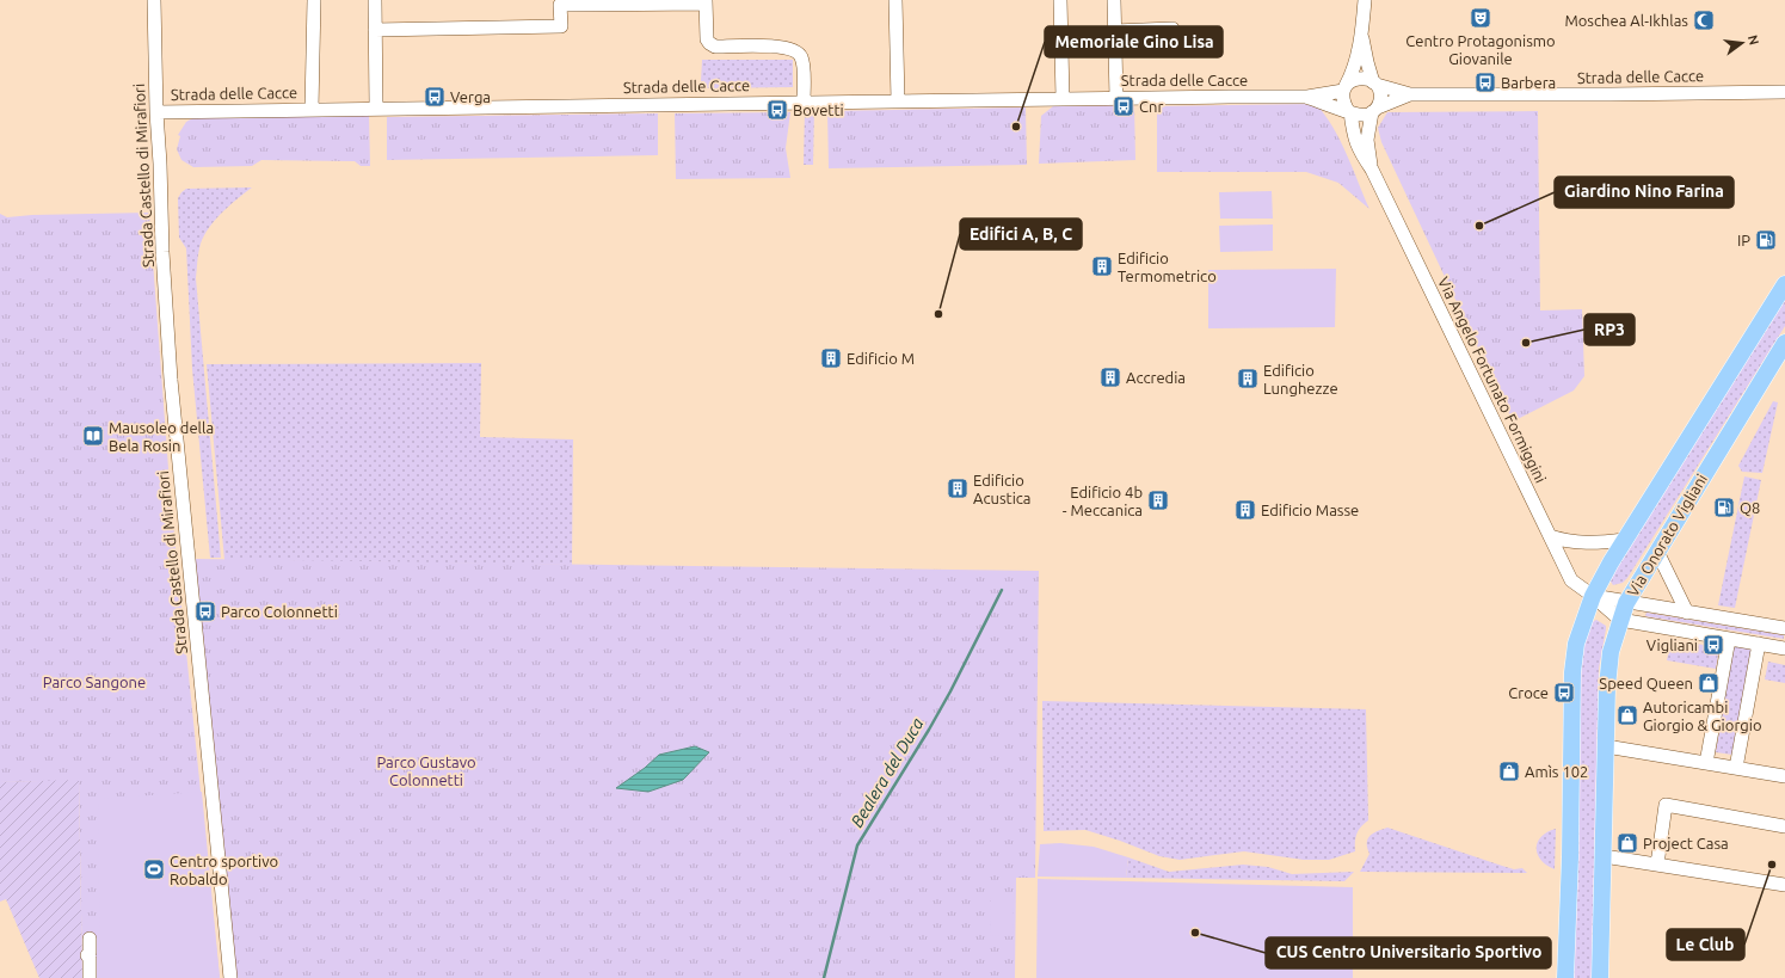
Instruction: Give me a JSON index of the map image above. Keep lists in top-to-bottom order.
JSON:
{
  "streets": {
    "main road": ["Via Onorato Vigliani"],
    "street": ["Strada delle Cacce", "Strada Castello di Mirafiori", "Via Angelo Fortunato Formiggini"]
  },
  "crossings": [
    ["Strada delle Cacce", "Strada Castello di Mirafiori"],
    ["Strada delle Cacce", "Via Angelo Fortunato Formiggini"],
    ["Via Angelo Fortunato Formiggini", "Via Onorato Vigliani"]
  ],
  "water": ["Bealera del Duca"],
  "parks": ["Parco Sangone", "Parco Gustavo Colonnetti"],
  "places": {
    "theatre": ["Centro Protagonismo Giovanile"],
    "mosque": ["Moschea Al-Ikhlas"],
    "bus stop": [
      "Barbera",
      "Verga",
      "Cnr",
      "Bovetti",
      "Parco Colonnetti",
      "Vigliani",
      "Croce"
    ],
    "other": [
      "Memoriale Gino Lisa",
      "Giardino Nino Farina",
      "Edifici A, B, C",
      "RP3",
      "Le Club",
      "CUS Centro Universitario Sportivo"
    ],
    "fuel station": ["IP", "Q8"],
    "building": [
      "Edificio Termometrico",
      "Edificio M",
      "Accredia",
      "Edificio Lunghezze",
      "Edificio Acustica",
      "Edificio 4b - Meccanica",
      "Edificio Masse"
    ],
    "library": ["Mausoleo della Bela Rosin"],
    "shop": [
      "Speed Queen",
      "Autoricambi Giorgio & Giorgio",
      "Amìs 102",
      "Project Casa"
    ],
    "sports": ["Centro sportivo Robaldo"]
  },
  "north": "right"
}
